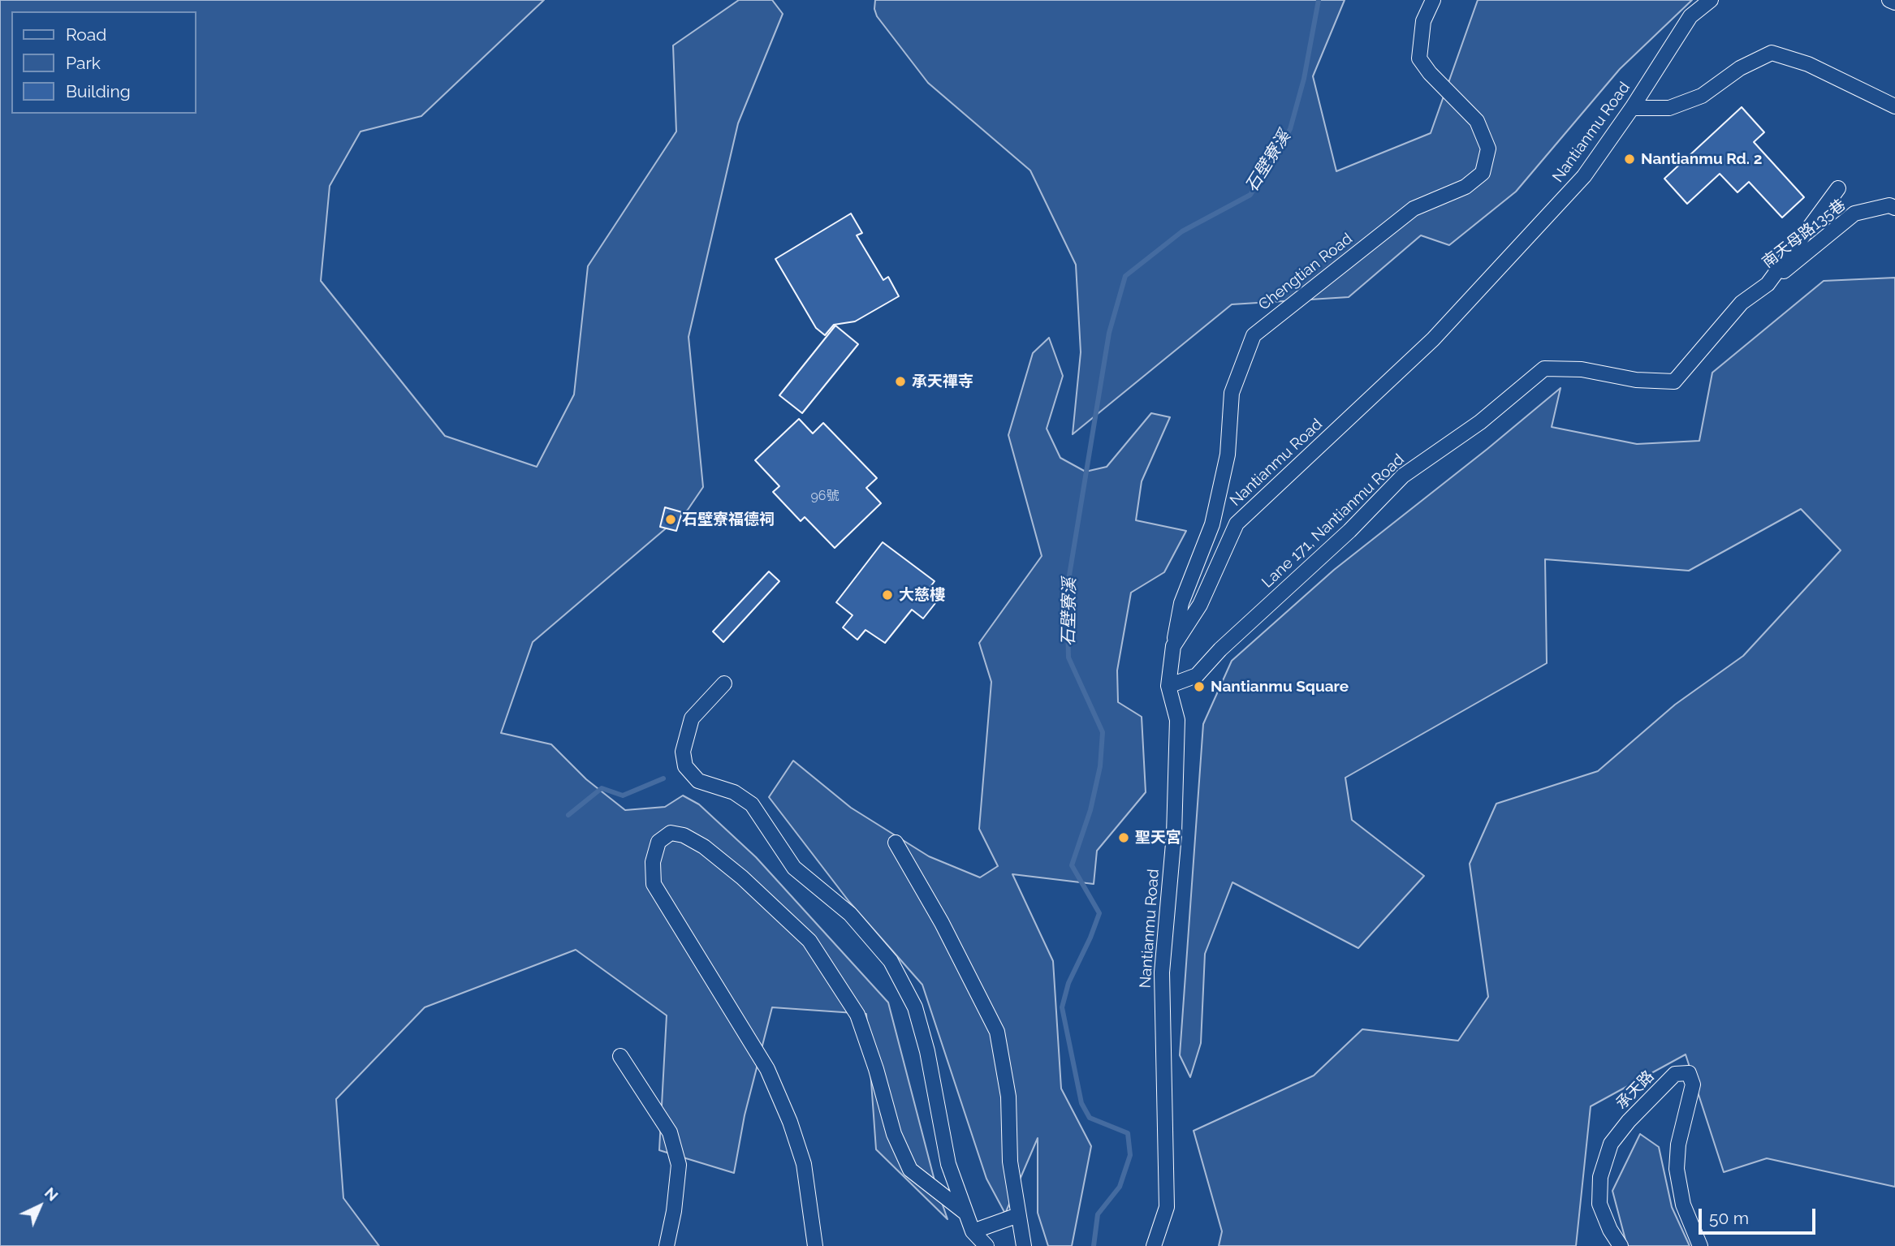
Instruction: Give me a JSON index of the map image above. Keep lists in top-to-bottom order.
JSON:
{
  "streets": {
    "street": [
      "Nantianmu Road",
      "南天母路135巷",
      "Chengtian Road",
      "Lane 171, Nantianmu Road",
      "承天路"
    ]
  },
  "crossings": [
    ["Nantianmu Road", "Chengtian Road"],
    ["Nantianmu Road", "Lane 171, Nantianmu Road"],
    ["南天母路135巷", "Lane 171, Nantianmu Road"]
  ],
  "water": ["石壁寮溪"],
  "places": [
    "Nantianmu Rd. 2",
    "承天禪寺",
    "石壁寮福德祠",
    "大慈樓",
    "Nantianmu Square",
    "聖天宮"
  ],
  "house_numbers": ["96號"],
  "legend": ["Road", "Park", "Building"],
  "scale_bar": "50 m",
  "north": "top right"
}
